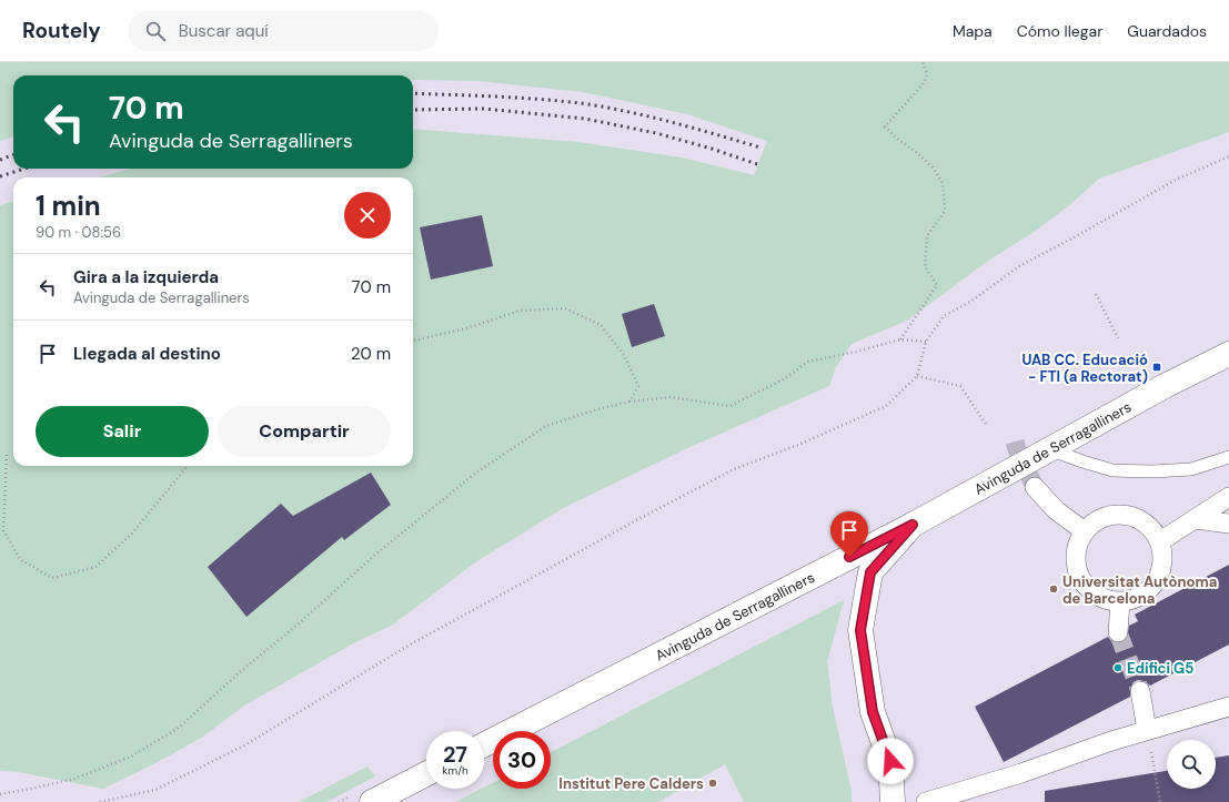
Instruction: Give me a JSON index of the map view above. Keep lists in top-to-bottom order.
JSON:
{
  "streets": {
    "street": ["Avinguda de Serragalliners"]
  },
  "places": {
    "transit": ["UAB CC. Educació - FTI (a Rectorat)"],
    "other": ["Universitat Autònoma de Barcelona", "Edifici G5", "Institut Pere Calders"]
  },
  "page": {
    "header": "Routely",
    "search": "Buscar aquí",
    "nav": ["Mapa", "Cómo llegar", "Guardados"],
    "turn": ["70 m", "Avinguda de Serragalliners"],
    "heading": ["1 min", "90 m · 08:56"],
    "list": [
      {
        "name": "Gira a la izquierda",
        "note": "Avinguda de Serragalliners",
        "value": "70 m"
      },
      {
        "name": "Llegada al destino",
        "value": "20 m"
      }
    ],
    "buttons": ["Salir", "Compartir"],
    "speed": "27 km/h",
    "limit": "30"
  }
}
